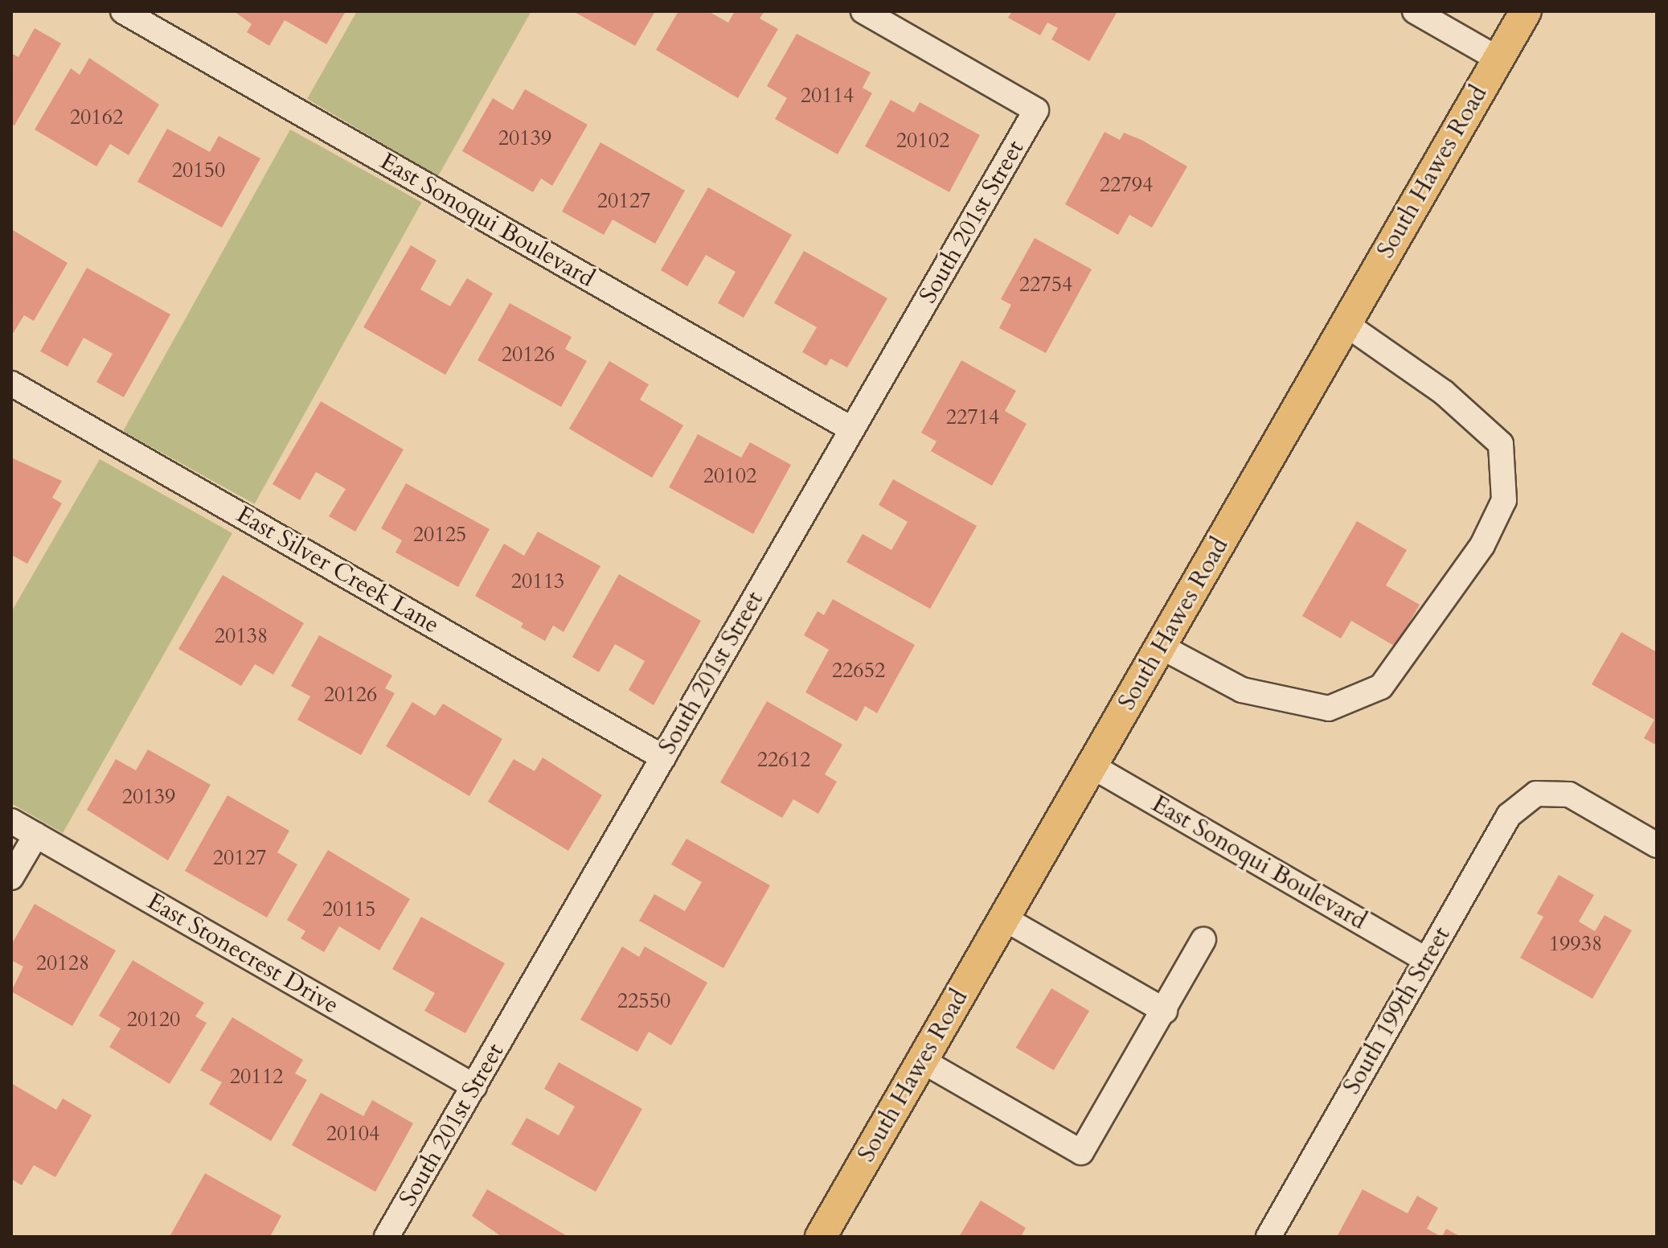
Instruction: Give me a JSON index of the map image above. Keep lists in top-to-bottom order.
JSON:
{
  "streets": {
    "main road": ["South Hawes Road"],
    "street": [
      "East Sonoqui Boulevard",
      "South 201st Street",
      "East Silver Creek Lane",
      "East Stonecrest Drive",
      "South 199th Street"
    ]
  },
  "crossings": [
    ["South Hawes Road", "East Sonoqui Boulevard"],
    ["East Sonoqui Boulevard", "South 201st Street"],
    ["East Sonoqui Boulevard", "South 199th Street"],
    ["South 201st Street", "East Silver Creek Lane"],
    ["South 201st Street", "East Stonecrest Drive"]
  ],
  "house_numbers": [
    "20114",
    "20162",
    "20139",
    "20102",
    "20150",
    "22794",
    "20127",
    "22754",
    "20126",
    "22714",
    "20102",
    "20125",
    "20113",
    "20138",
    "22652",
    "20126",
    "22612",
    "20139",
    "20127",
    "20115",
    "19938",
    "20128",
    "22550",
    "20120",
    "20112",
    "20104"
  ]
}
